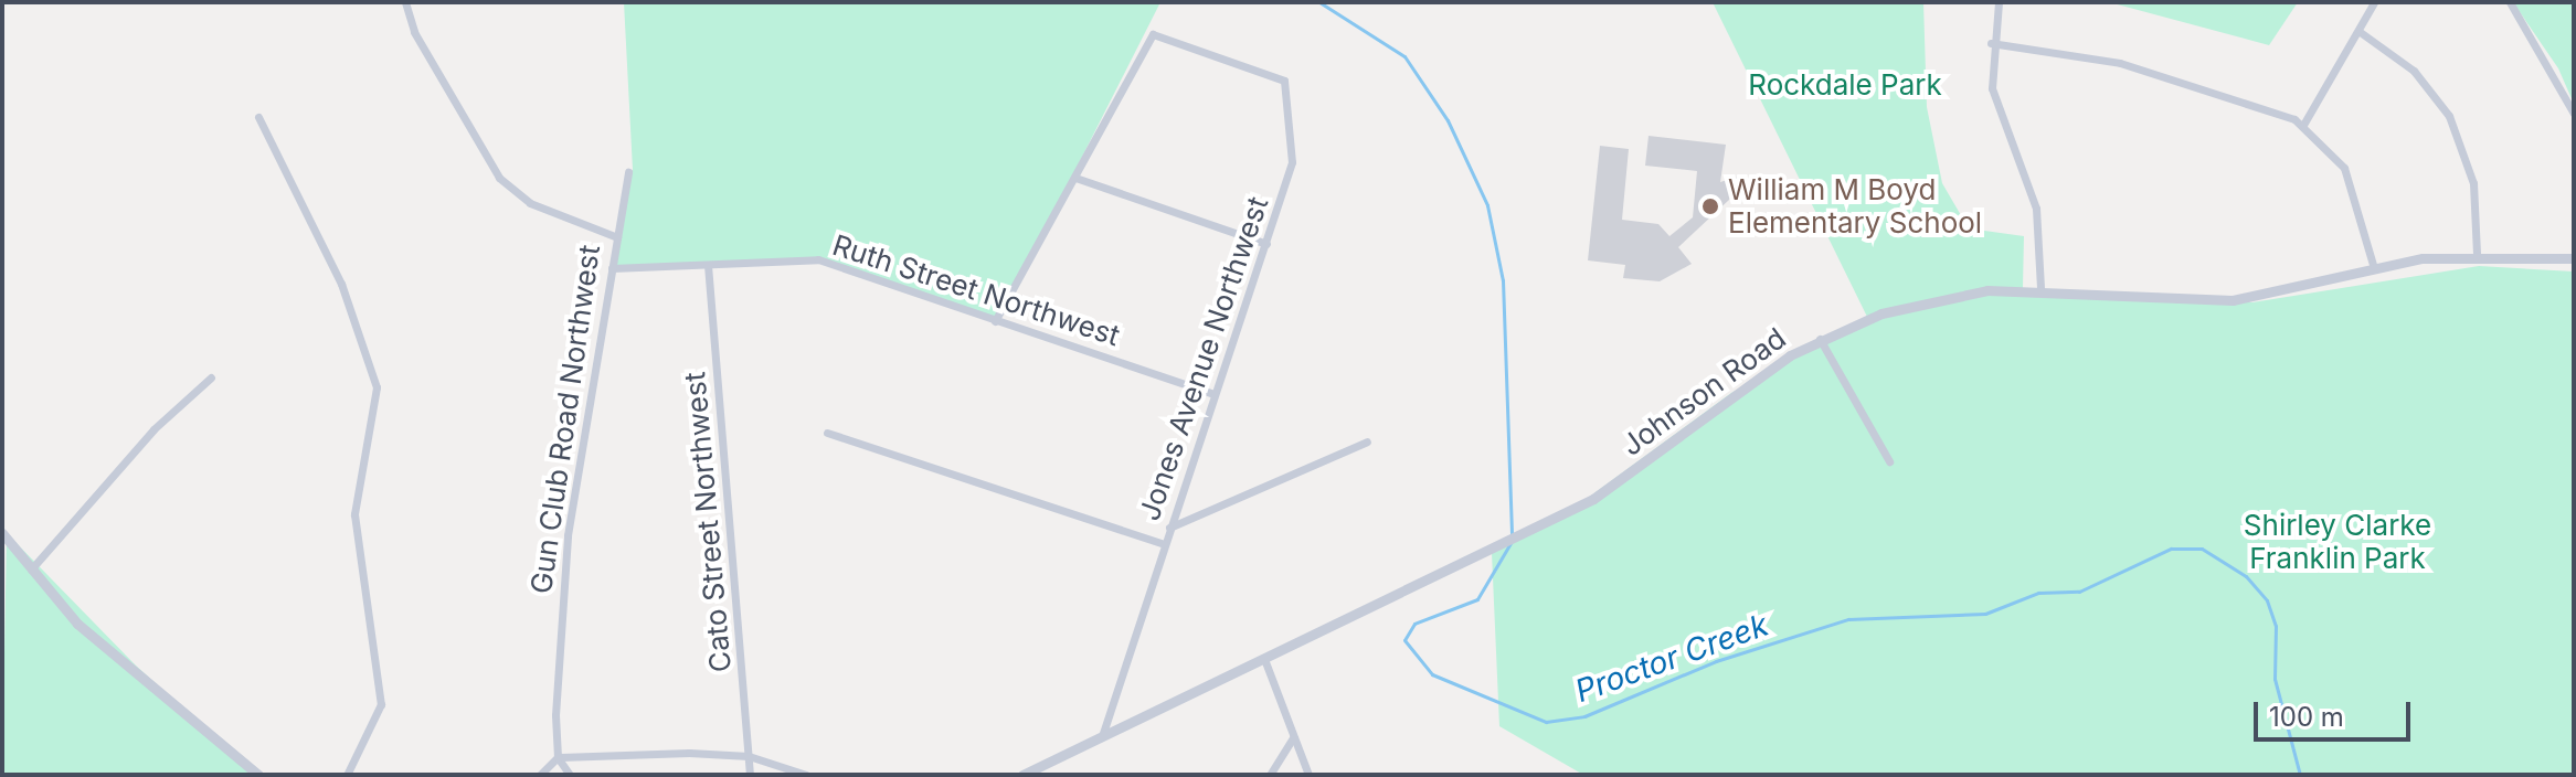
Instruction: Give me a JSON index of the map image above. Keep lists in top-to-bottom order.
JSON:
{
  "streets": {
    "street": [
      "Ruth Street Northwest",
      "Jones Avenue Northwest",
      "Johnson Road",
      "Gun Club Road Northwest",
      "Cato Street Northwest"
    ]
  },
  "crossings": [
    ["Ruth Street Northwest", "Jones Avenue Northwest"],
    ["Ruth Street Northwest", "Gun Club Road Northwest"],
    ["Ruth Street Northwest", "Cato Street Northwest"],
    ["Jones Avenue Northwest", "Johnson Road"]
  ],
  "water": ["Proctor Creek"],
  "parks": ["Rockdale Park", "Shirley Clarke Franklin Park"],
  "places": ["William M Boyd Elementary School"],
  "scale_bar": "100 m"
}
